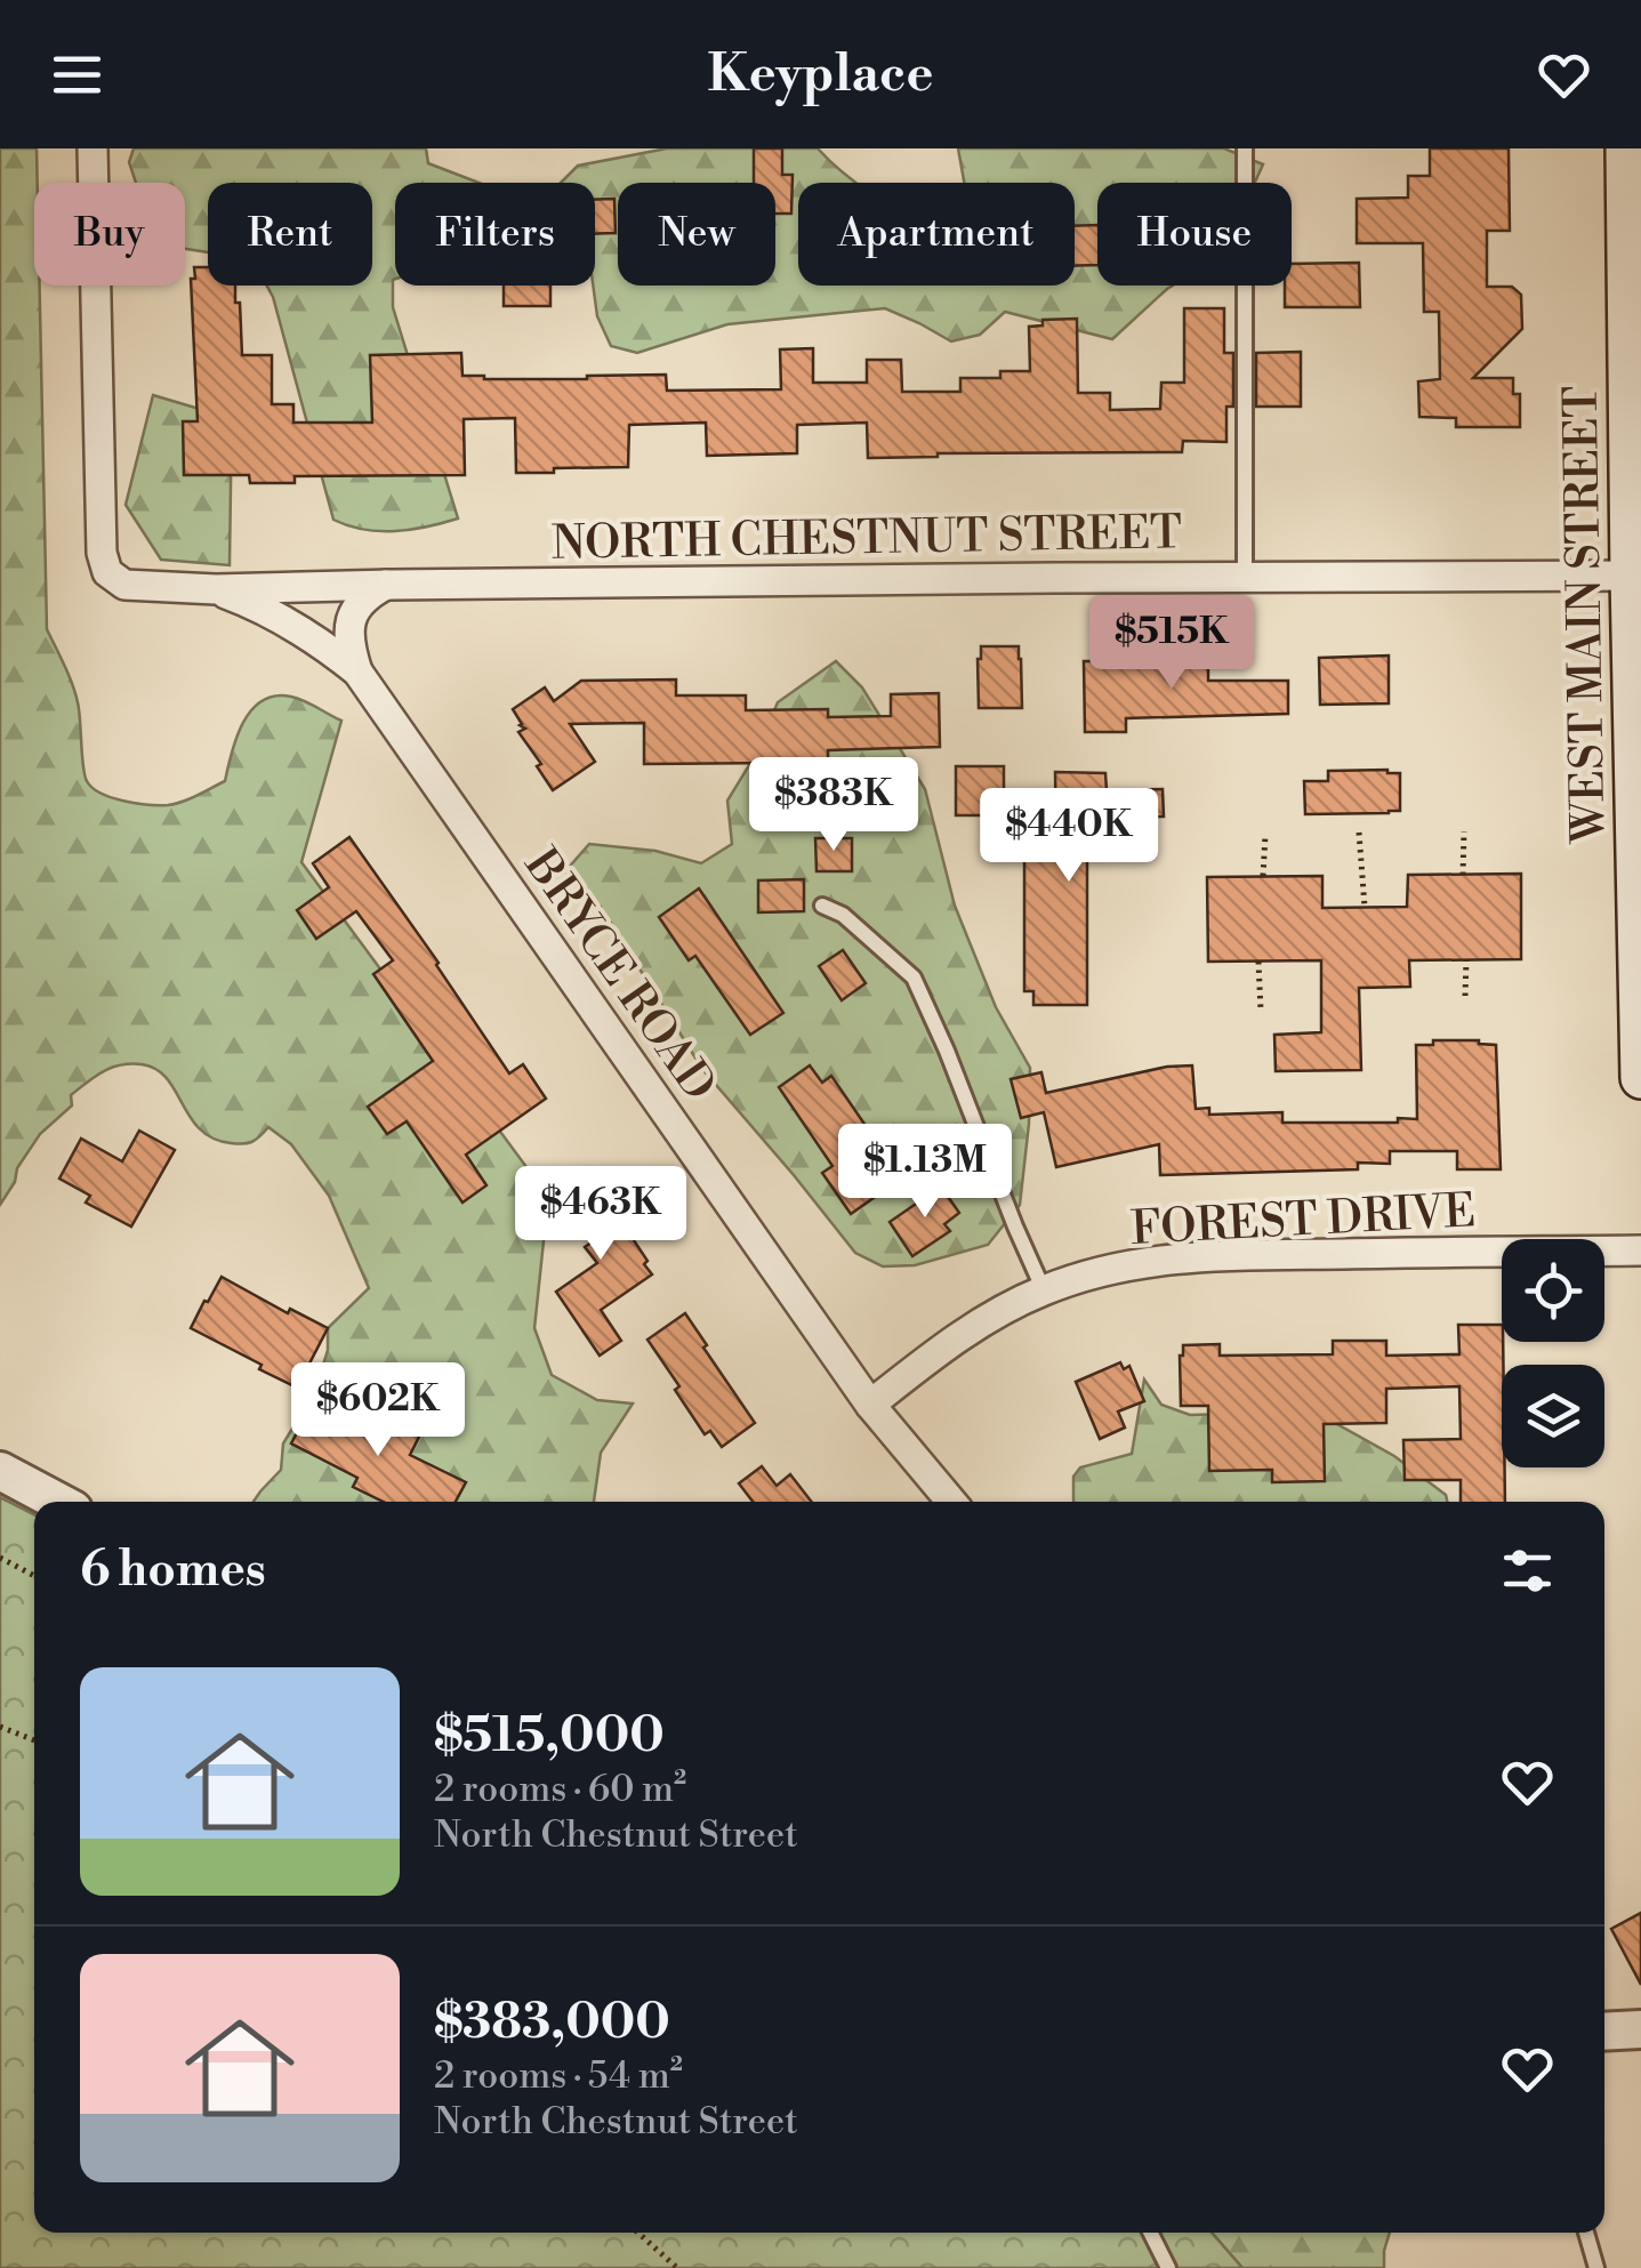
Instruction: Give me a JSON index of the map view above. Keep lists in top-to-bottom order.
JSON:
{
  "streets": {
    "main road": ["WEST MAIN STREET"],
    "street": ["NORTH CHESTNUT STREET", "BRYCE ROAD", "FOREST DRIVE"]
  },
  "crossings": [
    ["NORTH CHESTNUT STREET", "WEST MAIN STREET"],
    ["NORTH CHESTNUT STREET", "BRYCE ROAD"],
    ["BRYCE ROAD", "FOREST DRIVE"]
  ],
  "page": {
    "header": "Keyplace",
    "chip": [
      "Buy",
      "Rent",
      "Filters",
      "New",
      "Apartment",
      "House"
    ],
    "price": [
      "$515K",
      "$383K",
      "$440K",
      "$1.13M",
      "$463K",
      "$602K"
    ],
    "heading": "6 homes",
    "list": [
      {
        "name": "$515,000",
        "note": "2 rooms · 60 m² · North Chestnut Street"
      },
      {
        "name": "$383,000",
        "note": "2 rooms · 54 m² · North Chestnut Street"
      }
    ]
  }
}
